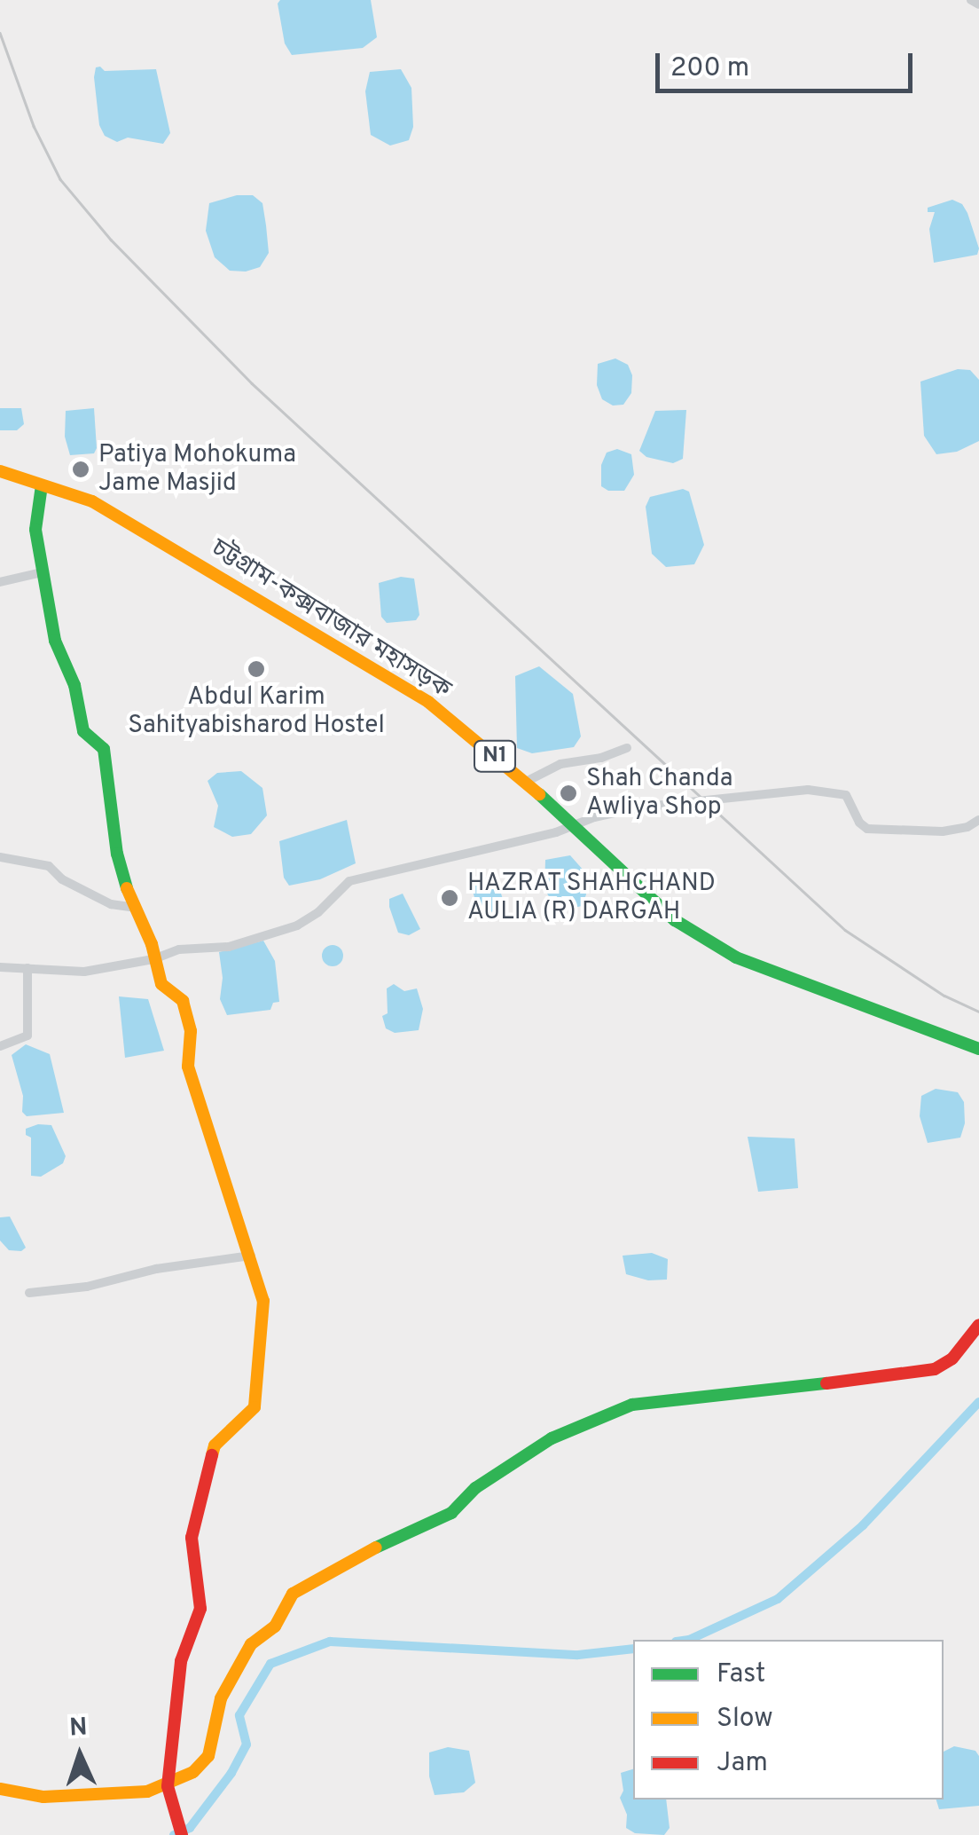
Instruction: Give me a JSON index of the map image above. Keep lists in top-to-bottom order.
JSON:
{
  "streets": {
    "main road": ["চট্টগ্রাম-কক্সবাজার মহাসড়ক", "N1"]
  },
  "places": [
    "Patiya Mohokuma Jame Masjid",
    "Abdul Karim Sahityabisharod Hostel",
    "Shah Chanda Awliya Shop",
    "HAZRAT SHAHCHAND AULIA (R) DARGAH"
  ],
  "legend": ["Fast", "Slow", "Jam"],
  "scale_bar": "200 m",
  "north": "top"
}
